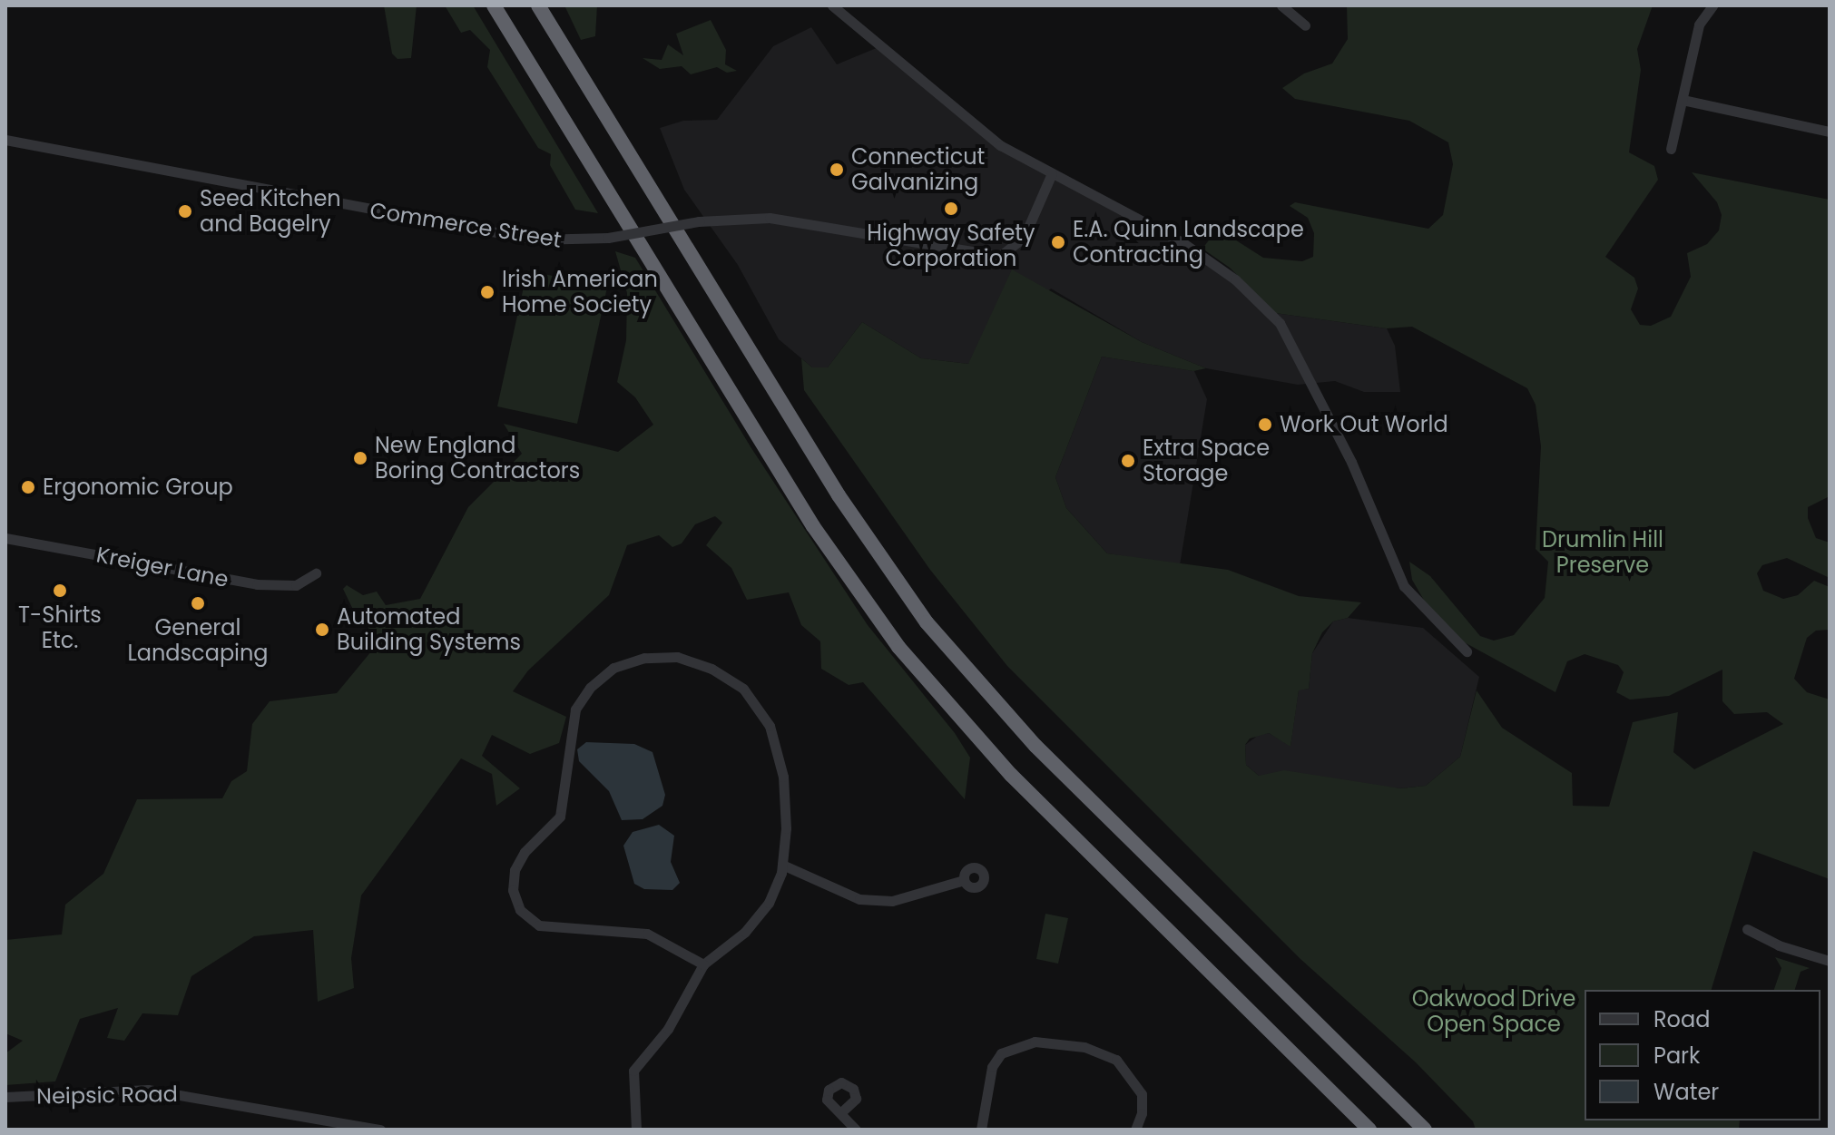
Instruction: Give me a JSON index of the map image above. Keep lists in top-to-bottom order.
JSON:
{
  "streets": {
    "street": ["Commerce Street", "Kreiger Lane", "Neipsic Road"]
  },
  "parks": ["Drumlin Hill Preserve", "Oakwood Drive Open Space"],
  "places": [
    "Connecticut Galvanizing",
    "Highway Safety Corporation",
    "Seed Kitchen and Bagelry",
    "E.A. Quinn Landscape Contracting",
    "Irish American Home Society",
    "Work Out World",
    "New England Boring Contractors",
    "Extra Space Storage",
    "Ergonomic Group",
    "T-Shirts Etc.",
    "General Landscaping",
    "Automated Building Systems"
  ],
  "legend": ["Road", "Park", "Water"]
}
